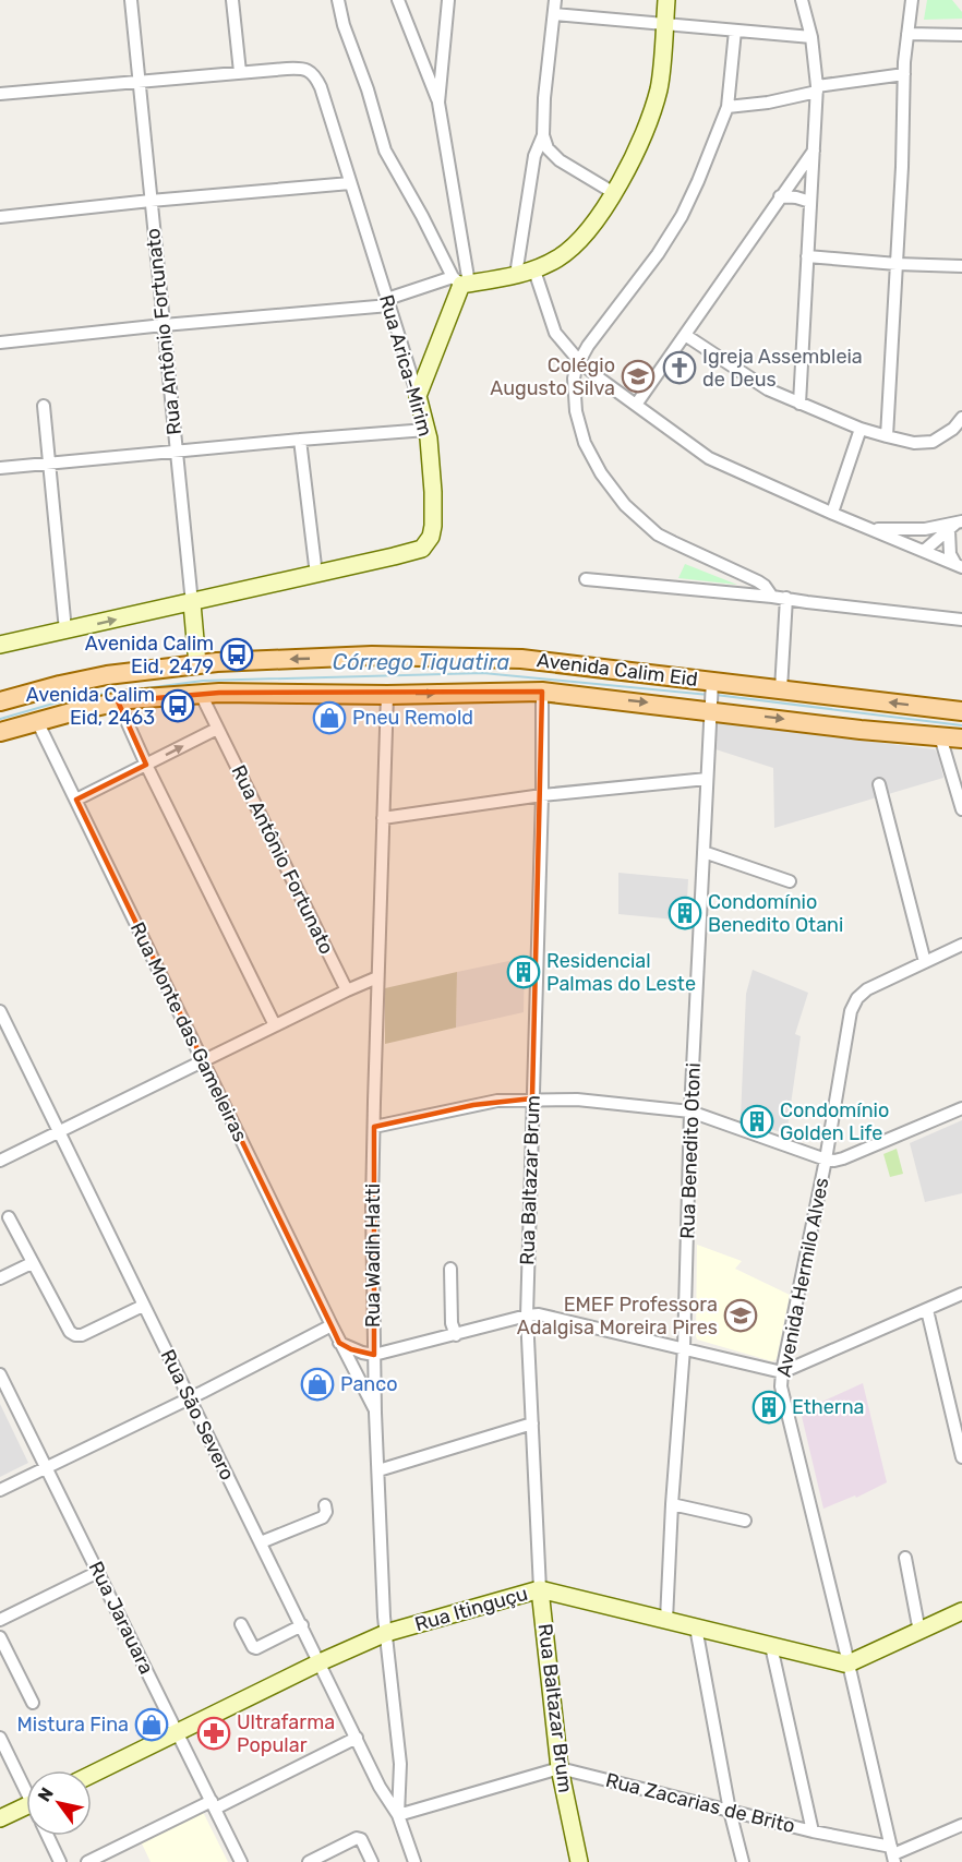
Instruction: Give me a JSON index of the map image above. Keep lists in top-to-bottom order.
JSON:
{
  "streets": {
    "main road": ["Avenida Calim Eid"],
    "street": [
      "Rua Antônio Fortunato",
      "Rua Arica-Mirim",
      "Rua Monte das Gameleiras",
      "Rua Benedito Otoni",
      "Rua Baltazar Brum",
      "Rua Wadih Hatti",
      "Avenida Hermilo Alves",
      "Rua São Severo",
      "Rua Itinguçu",
      "Rua Jarauara",
      "Rua Zacarias de Brito"
    ]
  },
  "crossings": [
    ["Rua Antônio Fortunato", "Rua Arica-Mirim"],
    ["Rua Antônio Fortunato", "Avenida Calim Eid"],
    ["Avenida Calim Eid", "Rua Monte das Gameleiras"],
    ["Avenida Calim Eid", "Rua Benedito Otoni"],
    ["Avenida Calim Eid", "Rua Baltazar Brum"],
    ["Avenida Calim Eid", "Rua Wadih Hatti"],
    ["Rua Monte das Gameleiras", "Rua Wadih Hatti"],
    ["Rua Benedito Otoni", "Rua Itinguçu"],
    ["Rua Baltazar Brum", "Rua Itinguçu"],
    ["Rua Baltazar Brum", "Rua Zacarias de Brito"],
    ["Rua Wadih Hatti", "Rua São Severo"],
    ["Rua Wadih Hatti", "Rua Itinguçu"],
    ["Avenida Hermilo Alves", "Rua Itinguçu"],
    ["Avenida Hermilo Alves", "Rua Zacarias de Brito"],
    ["Rua São Severo", "Rua Itinguçu"],
    ["Rua Itinguçu", "Rua Jarauara"]
  ],
  "water": ["Córrego Tiquatira"],
  "places": {
    "church": ["Igreja Assembleia de Deus"],
    "school or university": ["Colégio Augusto Silva", "EMEF Professora Adalgisa Moreira Pires"],
    "bus stop": ["Avenida Calim Eid, 2479", "Avenida Calim Eid, 2463"],
    "shop": ["Pneu Remold", "Panco", "Mistura Fina"],
    "building": [
      "Condomínio Benedito Otani",
      "Residencial Palmas do Leste",
      "Condomínio Golden Life",
      "Etherna"
    ],
    "pharmacy": ["Ultrafarma Popular"]
  },
  "north": "top left"
}
